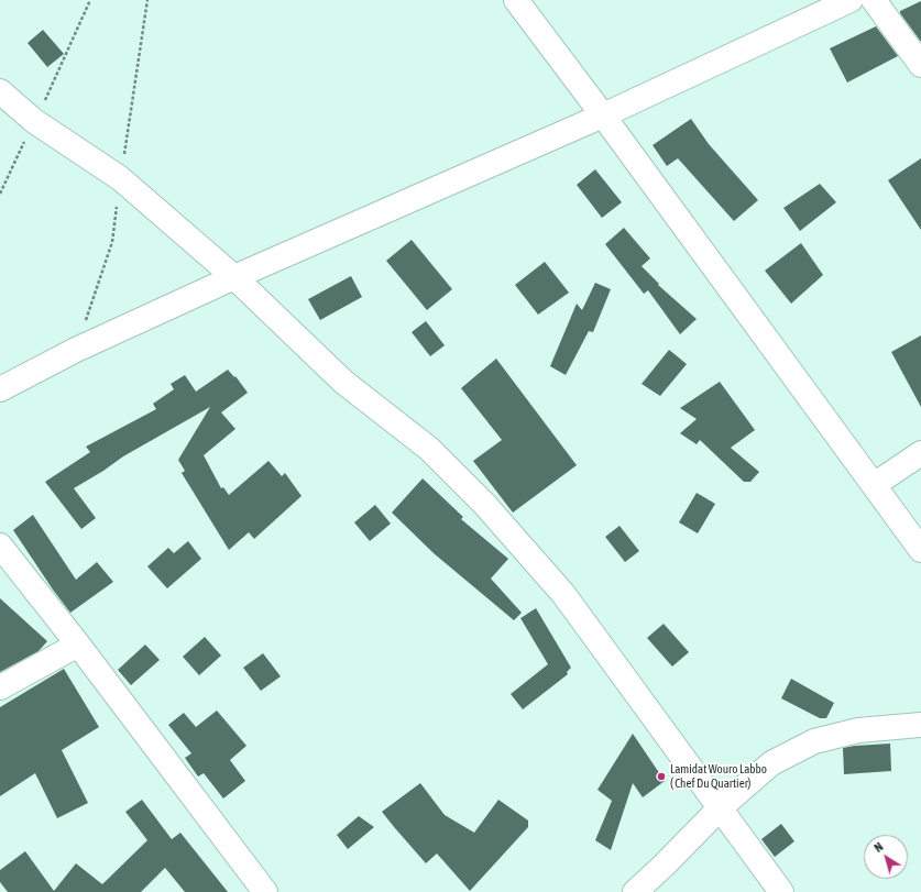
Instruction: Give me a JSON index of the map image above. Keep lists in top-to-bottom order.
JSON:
{
  "places": ["Lamidat Wouro Labbo ( Chef Du Quartier)"],
  "north": "top left"
}
